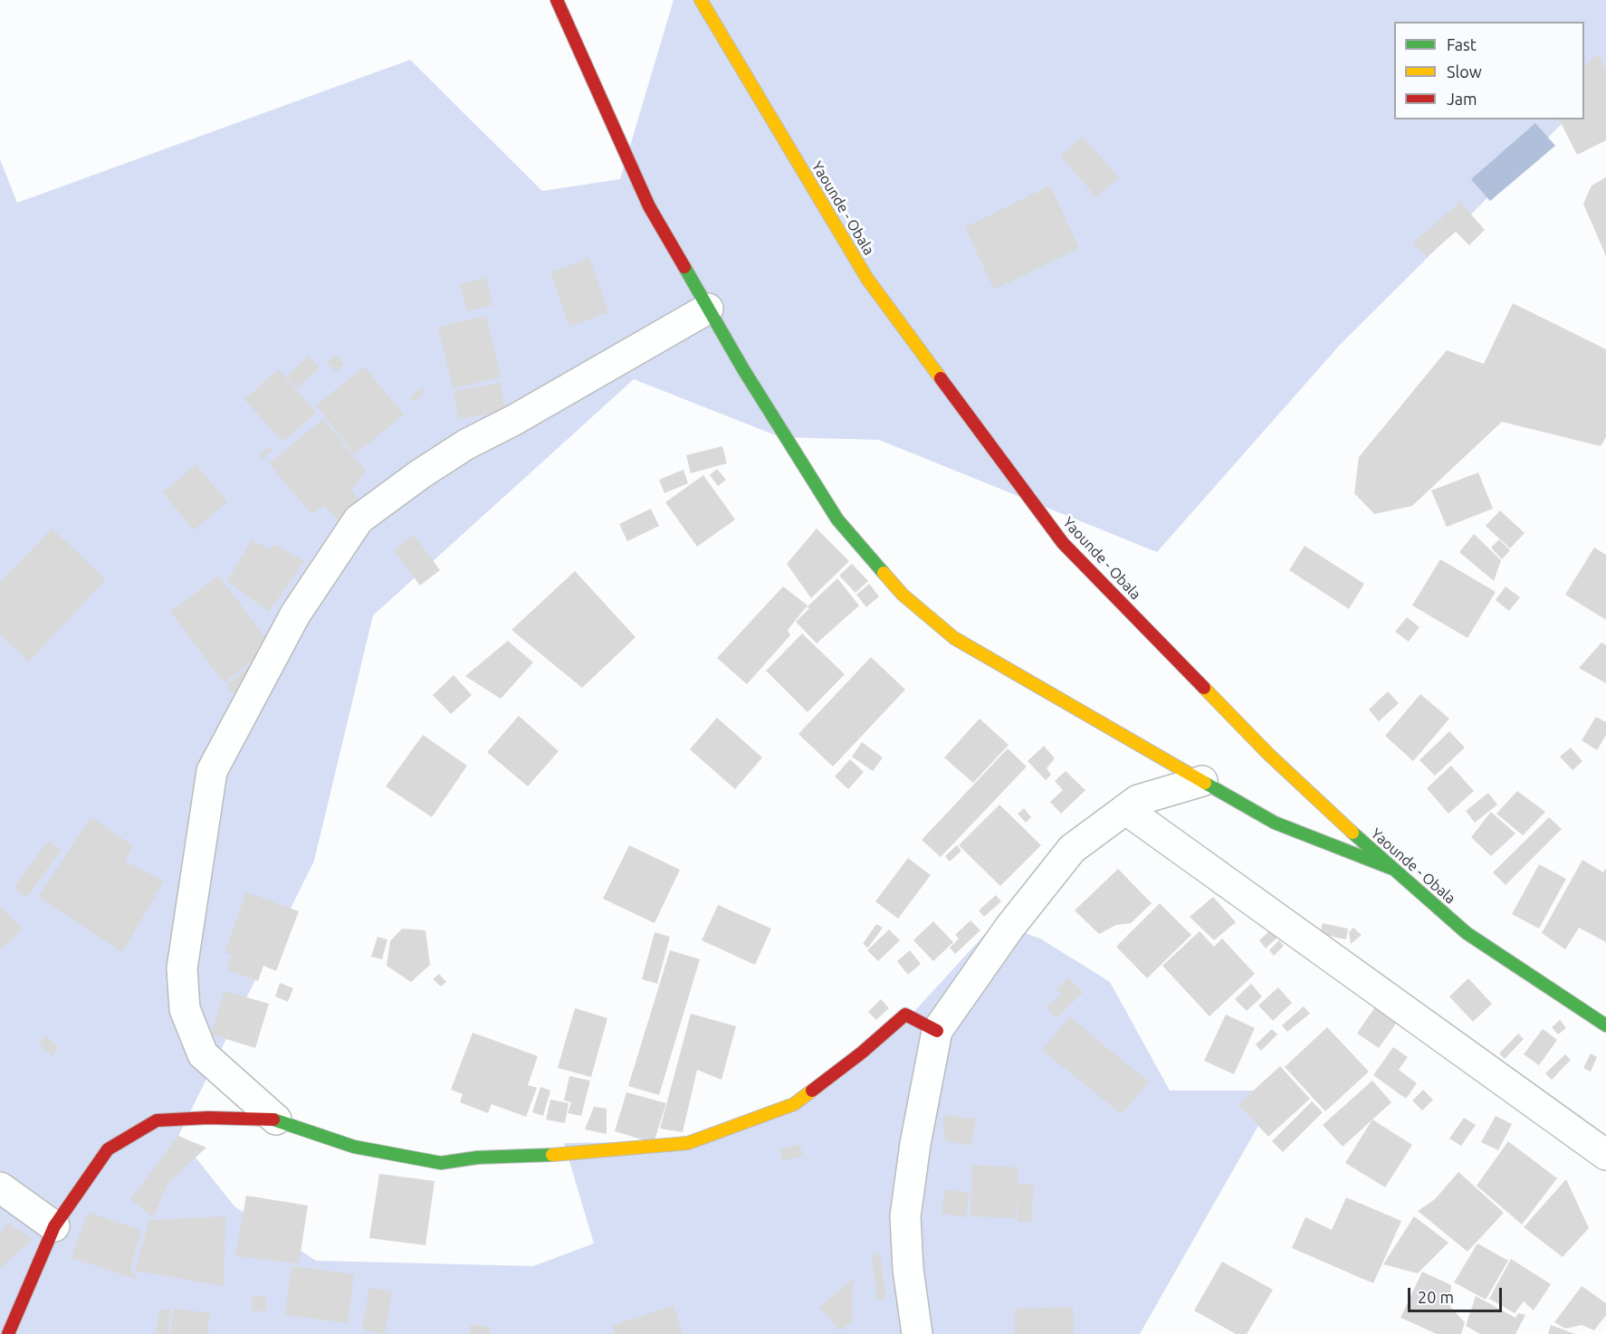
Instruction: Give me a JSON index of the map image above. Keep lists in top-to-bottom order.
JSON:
{
  "streets": {
    "main road": ["Yaounde - Obala"]
  },
  "legend": ["Fast", "Slow", "Jam"],
  "scale_bar": "20 m"
}
